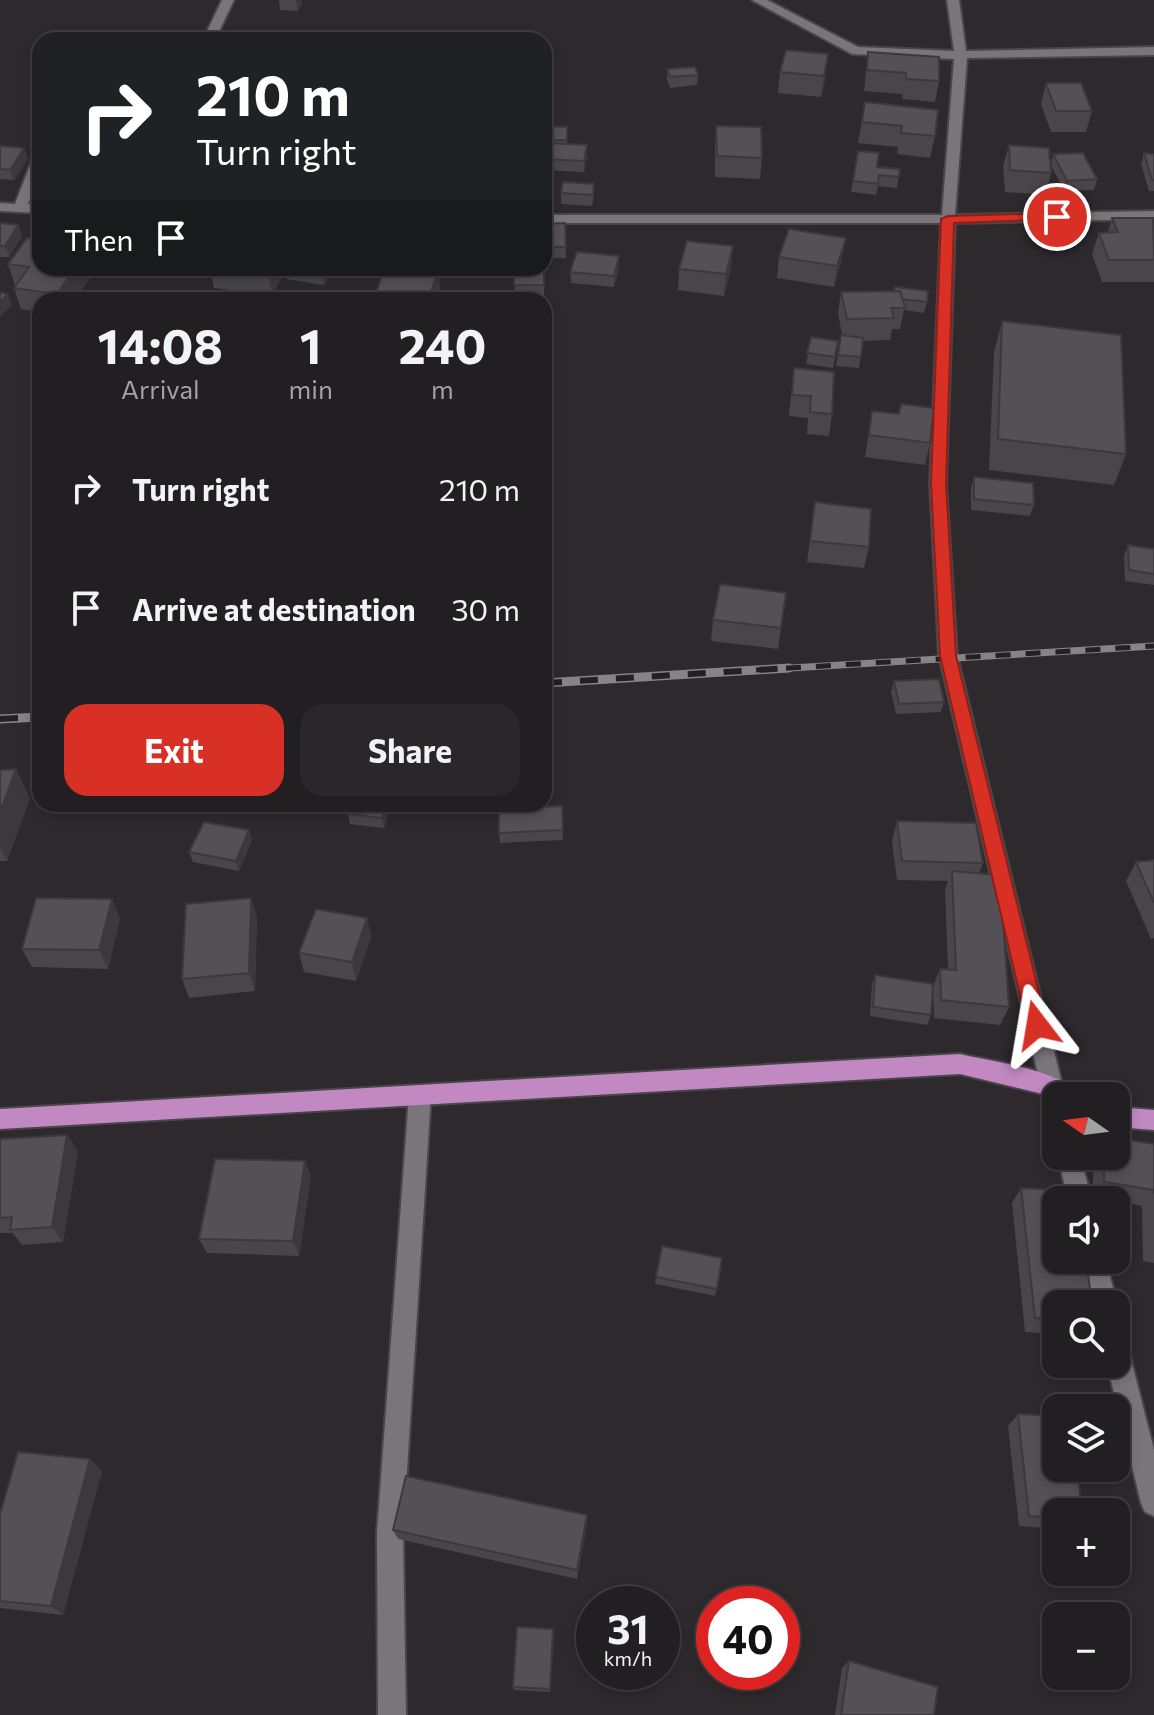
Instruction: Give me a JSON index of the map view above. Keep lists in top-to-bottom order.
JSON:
{
  "north": "left",
  "page": {
    "turn": ["210 m", "Turn right"],
    "then": "Then",
    "eta": [
      "14:08",
      "Arrival",
      "1",
      "min",
      "240",
      "m"
    ],
    "list": [
      {
        "name": "Turn right",
        "value": "210 m"
      },
      {
        "name": "Arrive at destination",
        "value": "30 m"
      }
    ],
    "buttons": ["Exit", "Share"],
    "map_buttons": ["+", "−"],
    "speed": "31 km/h",
    "limit": "40"
  }
}
